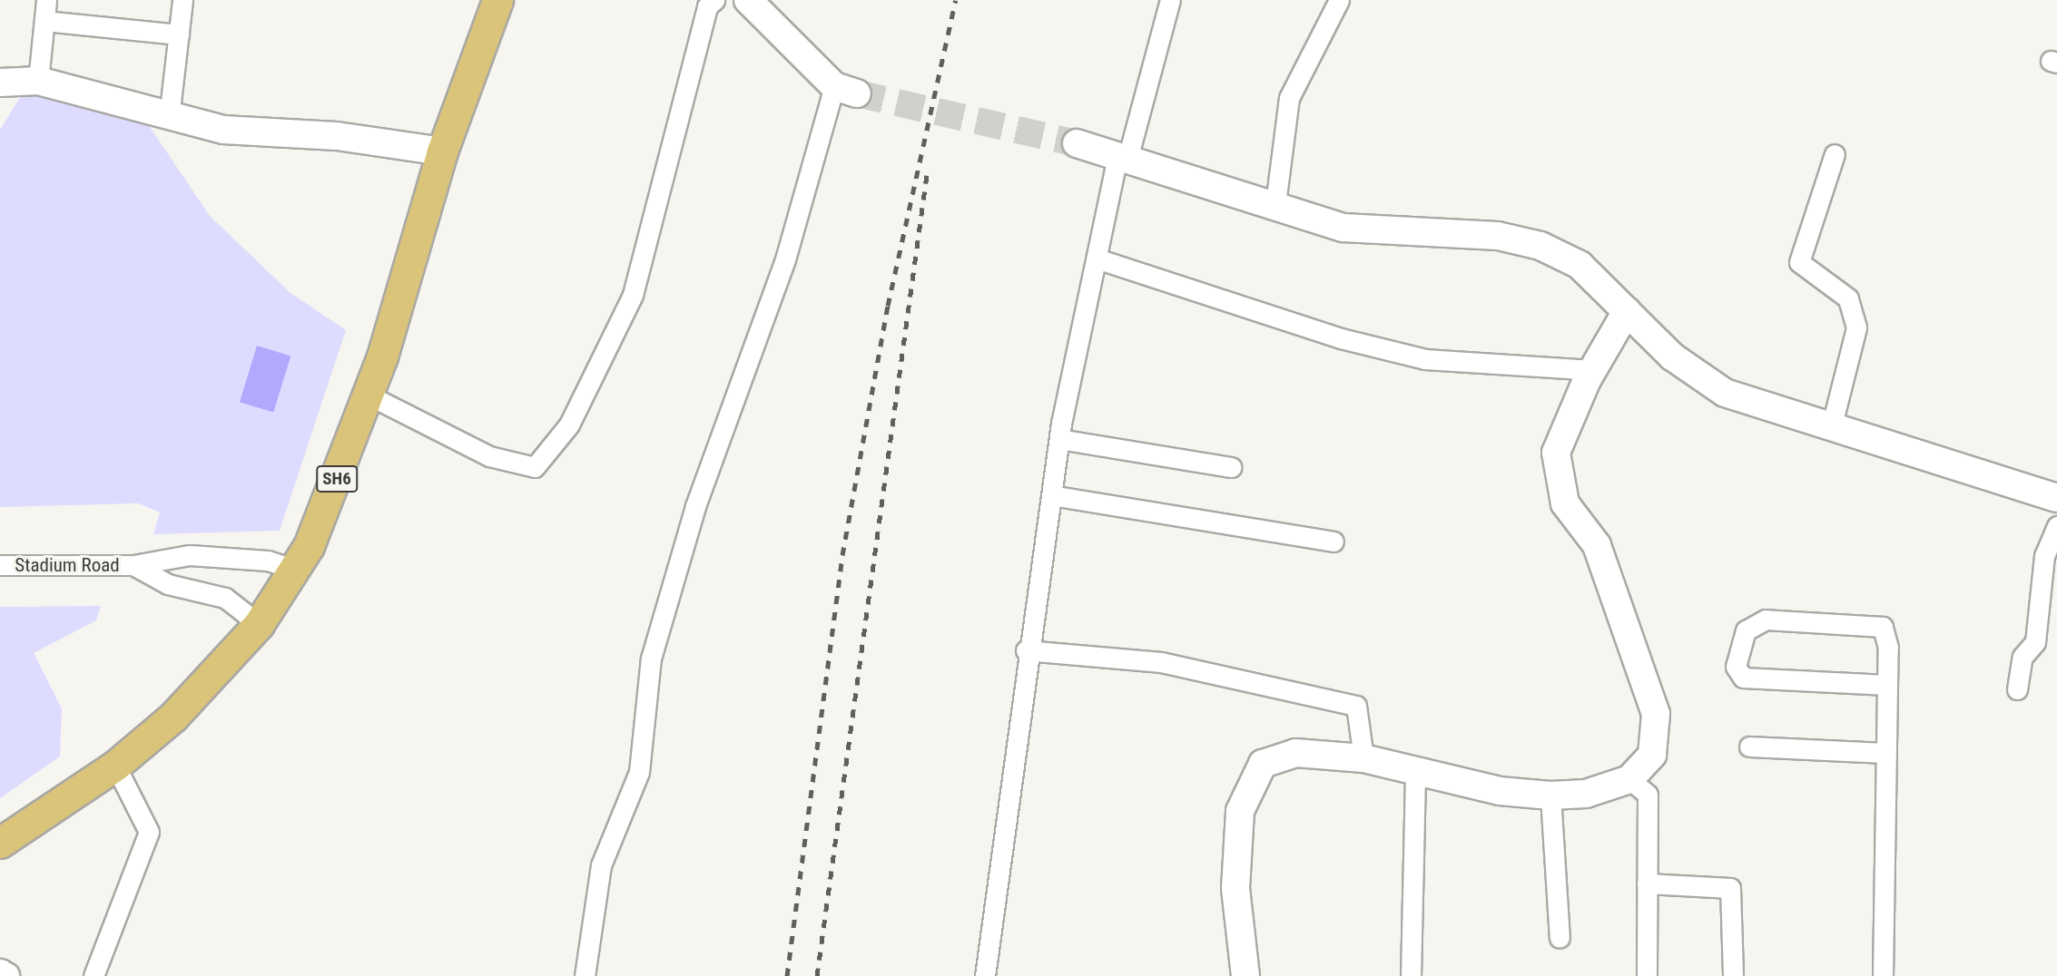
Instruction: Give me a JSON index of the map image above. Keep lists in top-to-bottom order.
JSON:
{
  "streets": {
    "main road": ["SH6"],
    "street": ["Stadium Road"]
  },
  "crossings": [
    ["SH6", "Stadium Road"]
  ]
}
